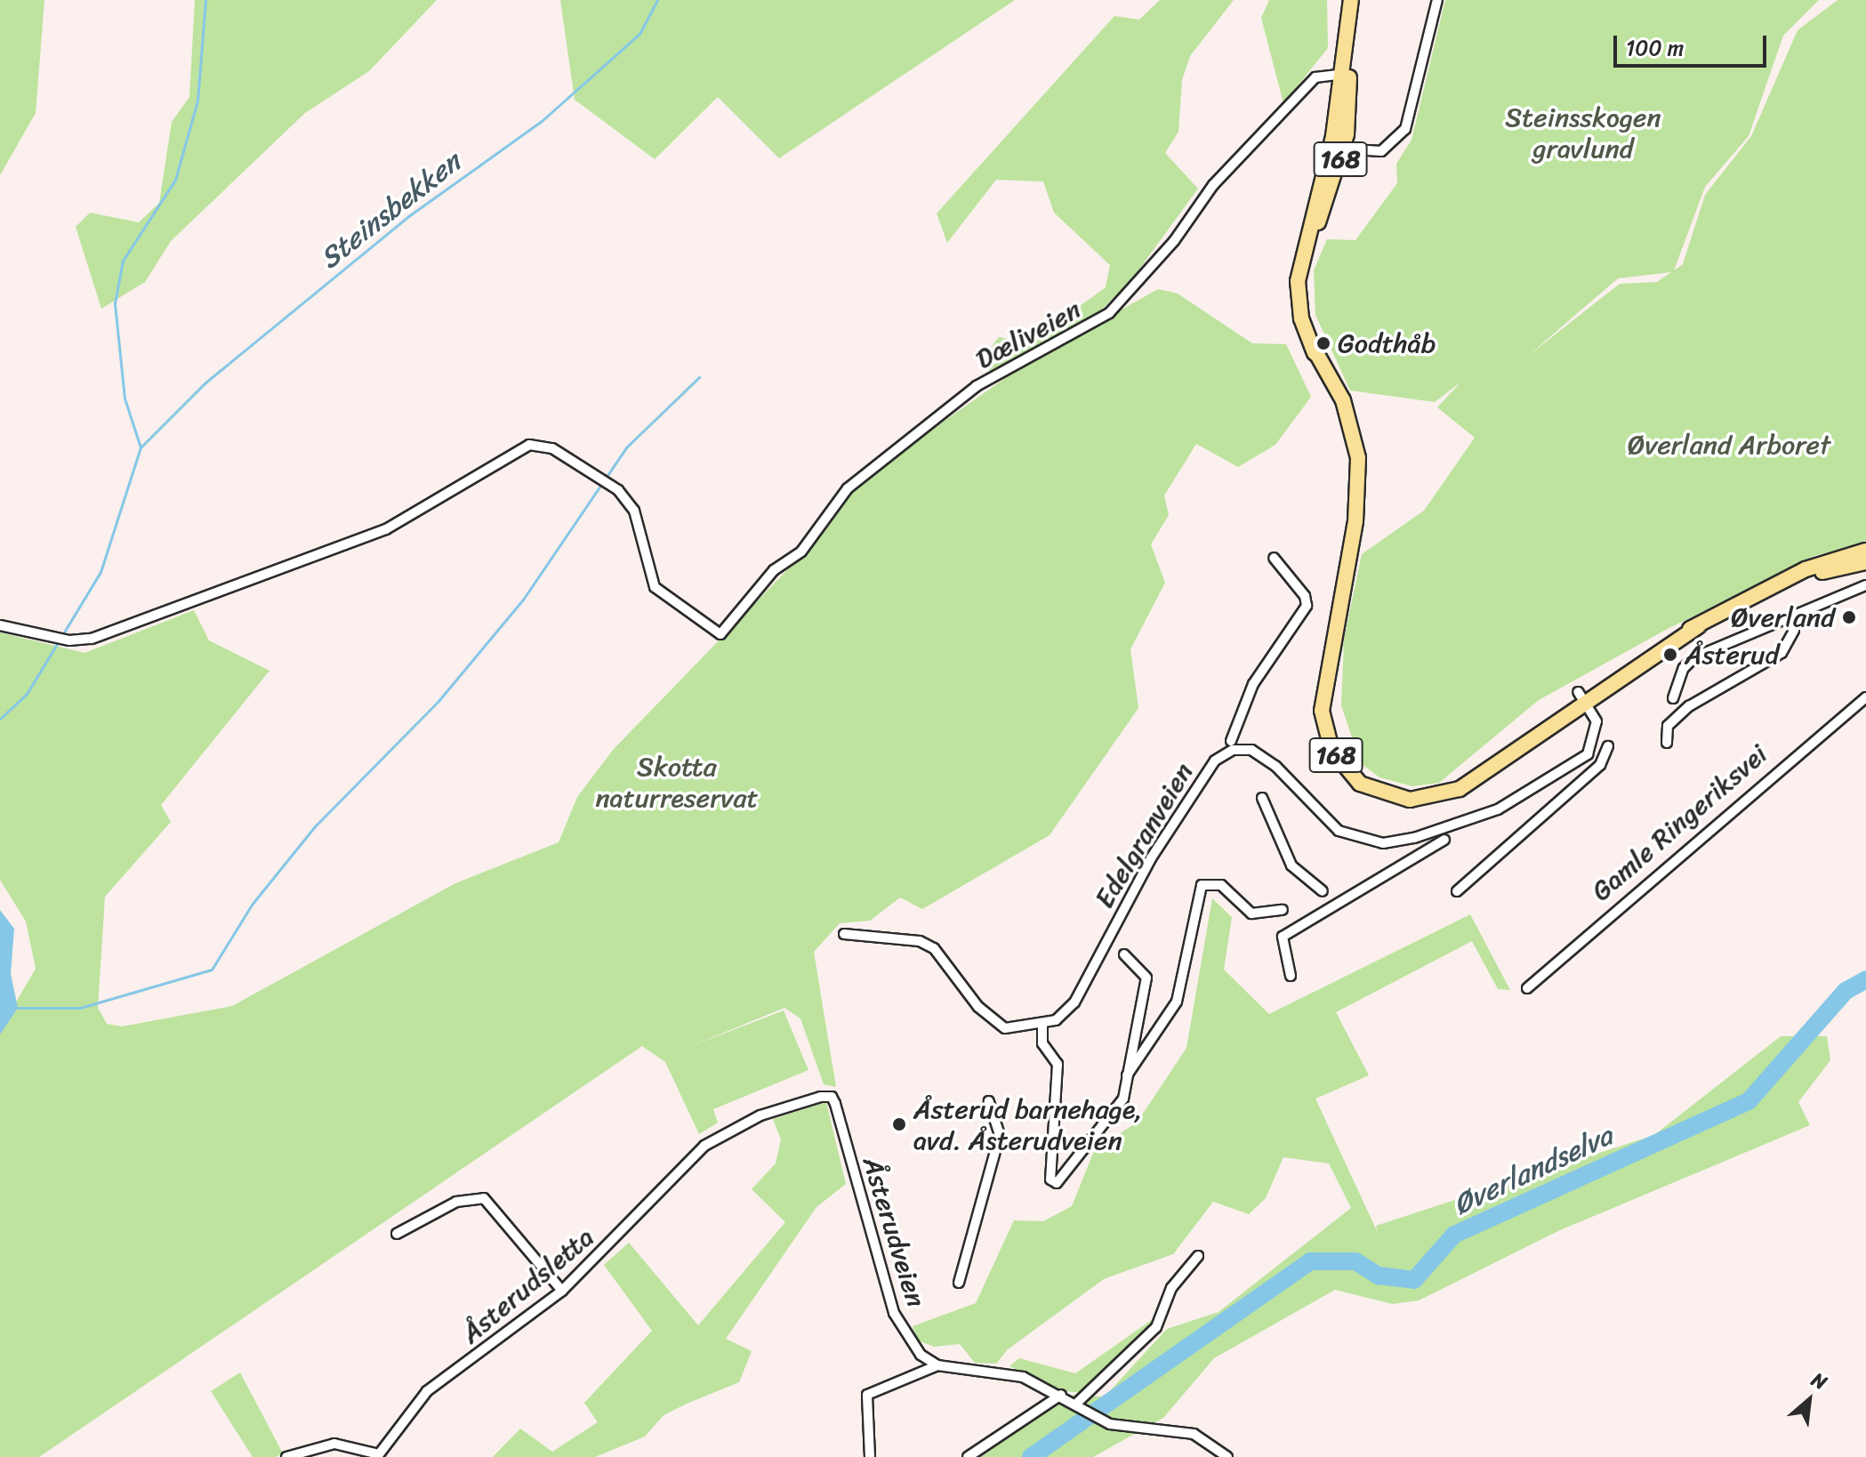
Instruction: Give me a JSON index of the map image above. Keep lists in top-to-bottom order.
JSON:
{
  "streets": {
    "main road": ["168"],
    "street": [
      "Dæliveien",
      "Gamle Ringeriksvei",
      "Edelgranveien",
      "Åsterudveien",
      "Åsterudsletta"
    ]
  },
  "crossings": [
    ["168", "Dæliveien"],
    ["168", "Edelgranveien"],
    ["Åsterudveien", "Åsterudsletta"]
  ],
  "water": ["Steinsbekken", "Øverlandselva"],
  "parks": ["Steinsskogen gravlund", "Øverland Arboret", "Skotta naturreservat"],
  "places": [
    "Godthåb",
    "Øverland",
    "Åsterud",
    "Åsterud barnehage, avd. Åsterudveien"
  ],
  "scale_bar": "100 m",
  "north": "top right"
}
